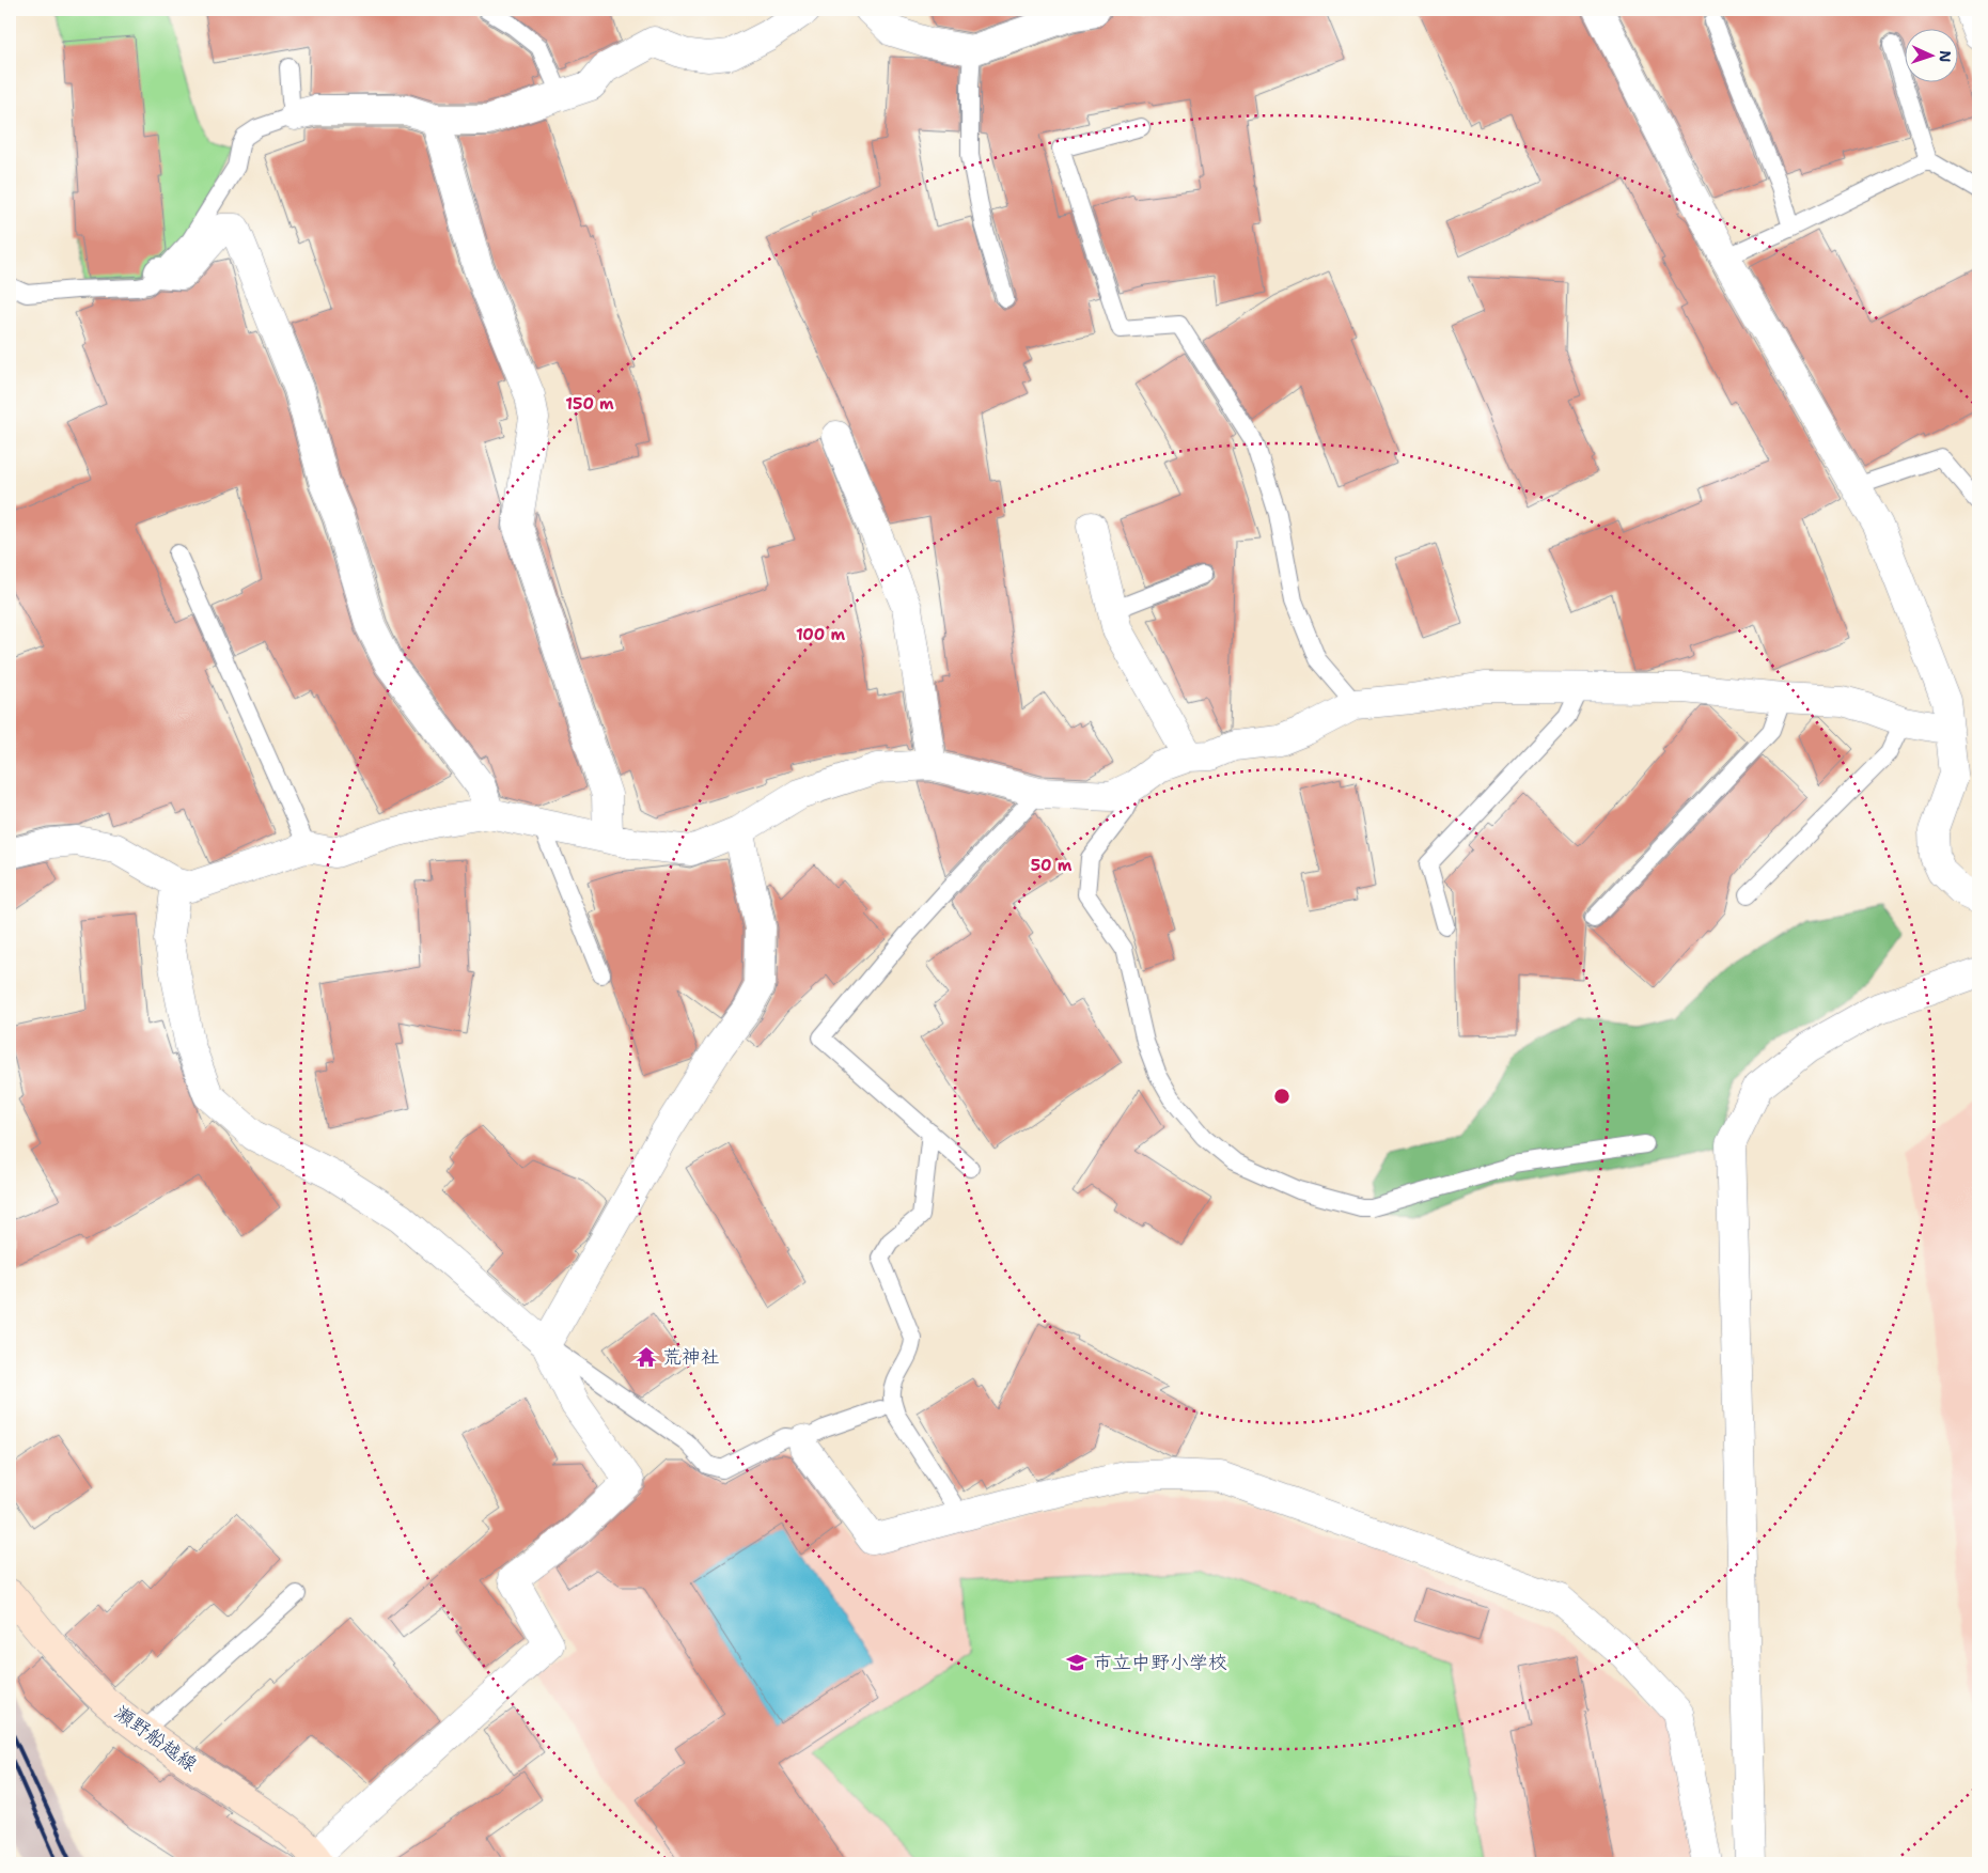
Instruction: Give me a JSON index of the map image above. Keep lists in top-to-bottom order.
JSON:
{
  "streets": {
    "main road": ["瀬野船越線"]
  },
  "places": {
    "temple": ["荒神社"],
    "school or university": ["市立中野小学校"]
  },
  "north": "right",
  "rings": ["150 m", "100 m", "50 m"]
}
